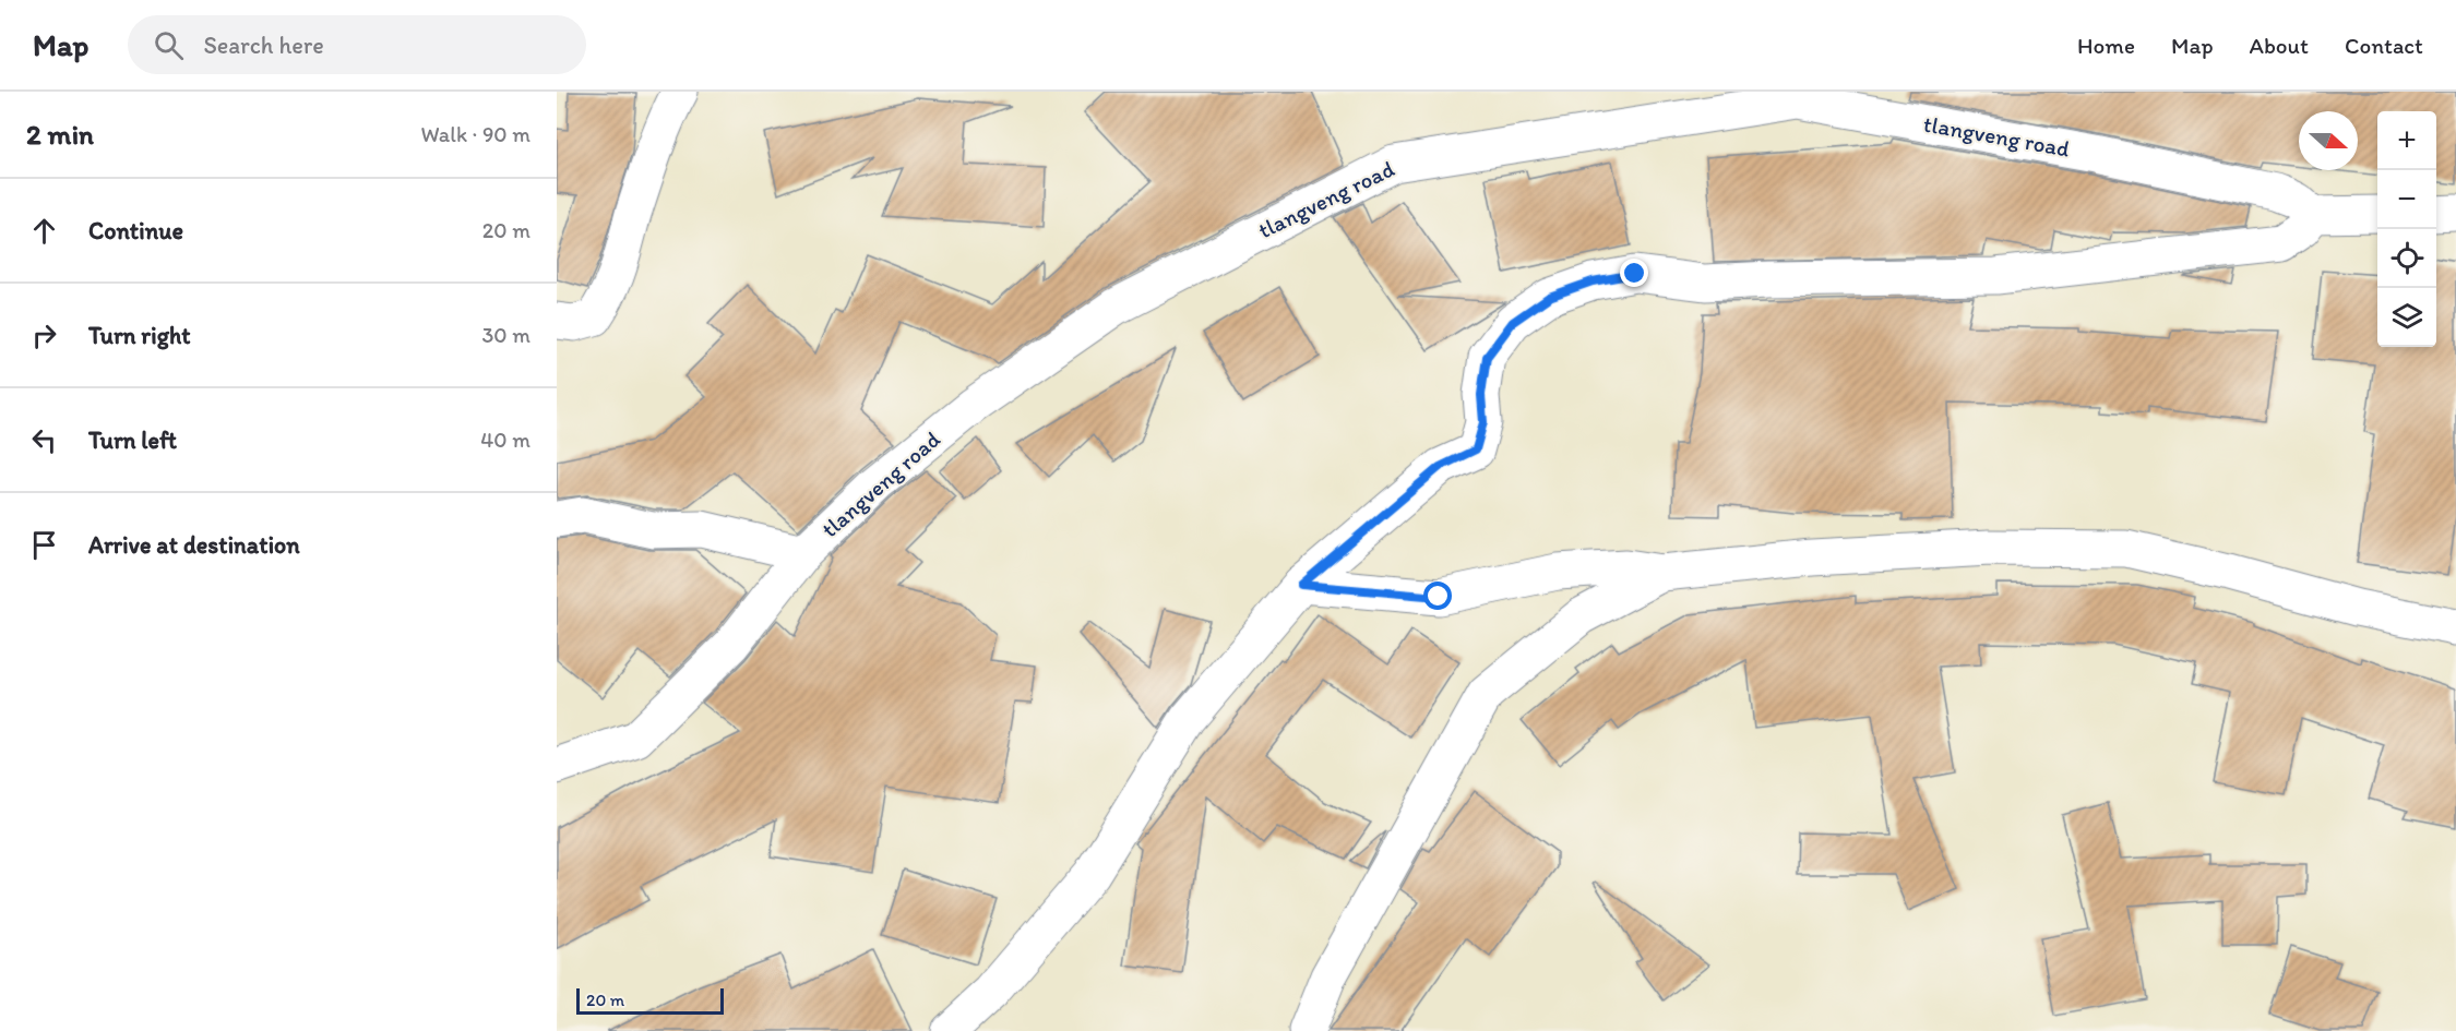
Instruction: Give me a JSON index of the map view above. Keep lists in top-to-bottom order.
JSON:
{
  "streets": {
    "main road": ["tlangveng road"]
  },
  "scale_bar": "20 m",
  "north": "right",
  "page": {
    "header": "Map",
    "search": "Search here",
    "nav": [
      "Home",
      "Map",
      "About",
      "Contact"
    ],
    "heading": ["2 min", "Walk · 90 m"],
    "map_buttons": ["+", "−"],
    "list": [
      ["Continue", "20 m"],
      ["Turn right", "30 m"],
      ["Turn left", "40 m"],
      "Arrive at destination"
    ],
    "scale": "20 m"
  }
}
